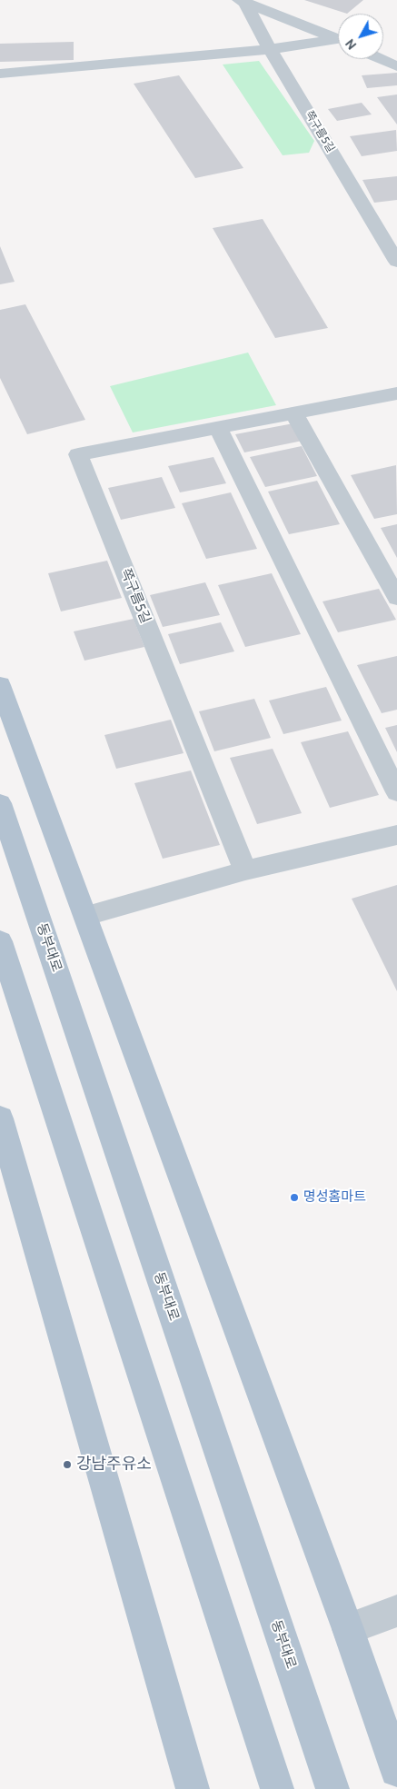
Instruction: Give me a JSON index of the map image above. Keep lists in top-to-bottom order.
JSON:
{
  "streets": {
    "main road": ["동부대로"],
    "street": ["쪽구름5길"]
  },
  "places": ["명성홈마트", "강남주유소"],
  "north": "bottom left"
}
